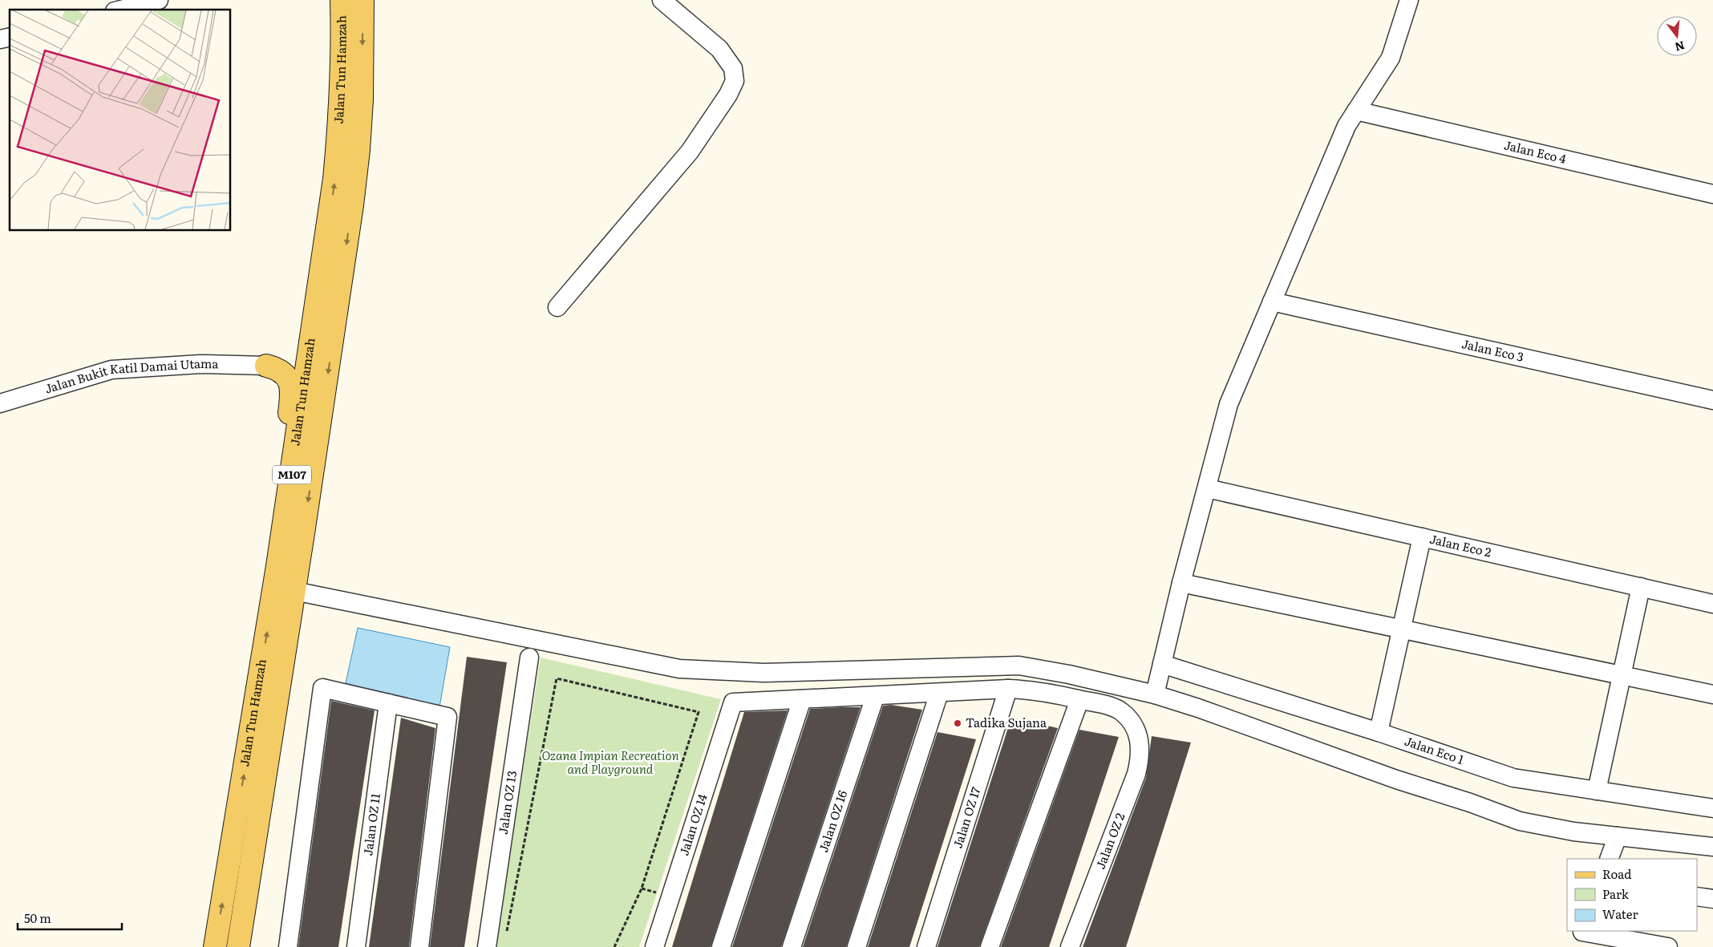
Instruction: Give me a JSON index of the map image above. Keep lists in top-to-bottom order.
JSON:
{
  "streets": {
    "main road": ["Jalan Tun Hamzah", "M107"],
    "street": [
      "Jalan Eco 4",
      "Jalan Eco 3",
      "Jalan Bukit Katil Damai Utama",
      "Jalan Eco 2",
      "Jalan Eco 1",
      "Jalan OZ 13",
      "Jalan OZ 17",
      "Jalan OZ 16",
      "Jalan OZ 14",
      "Jalan OZ 11",
      "Jalan OZ 2"
    ]
  },
  "parks": ["Ozana Impian Recreation and Playground"],
  "places": ["Tadika Sujana"],
  "legend": ["Road", "Park", "Water"],
  "scale_bar": "50 m",
  "north": "bottom"
}
